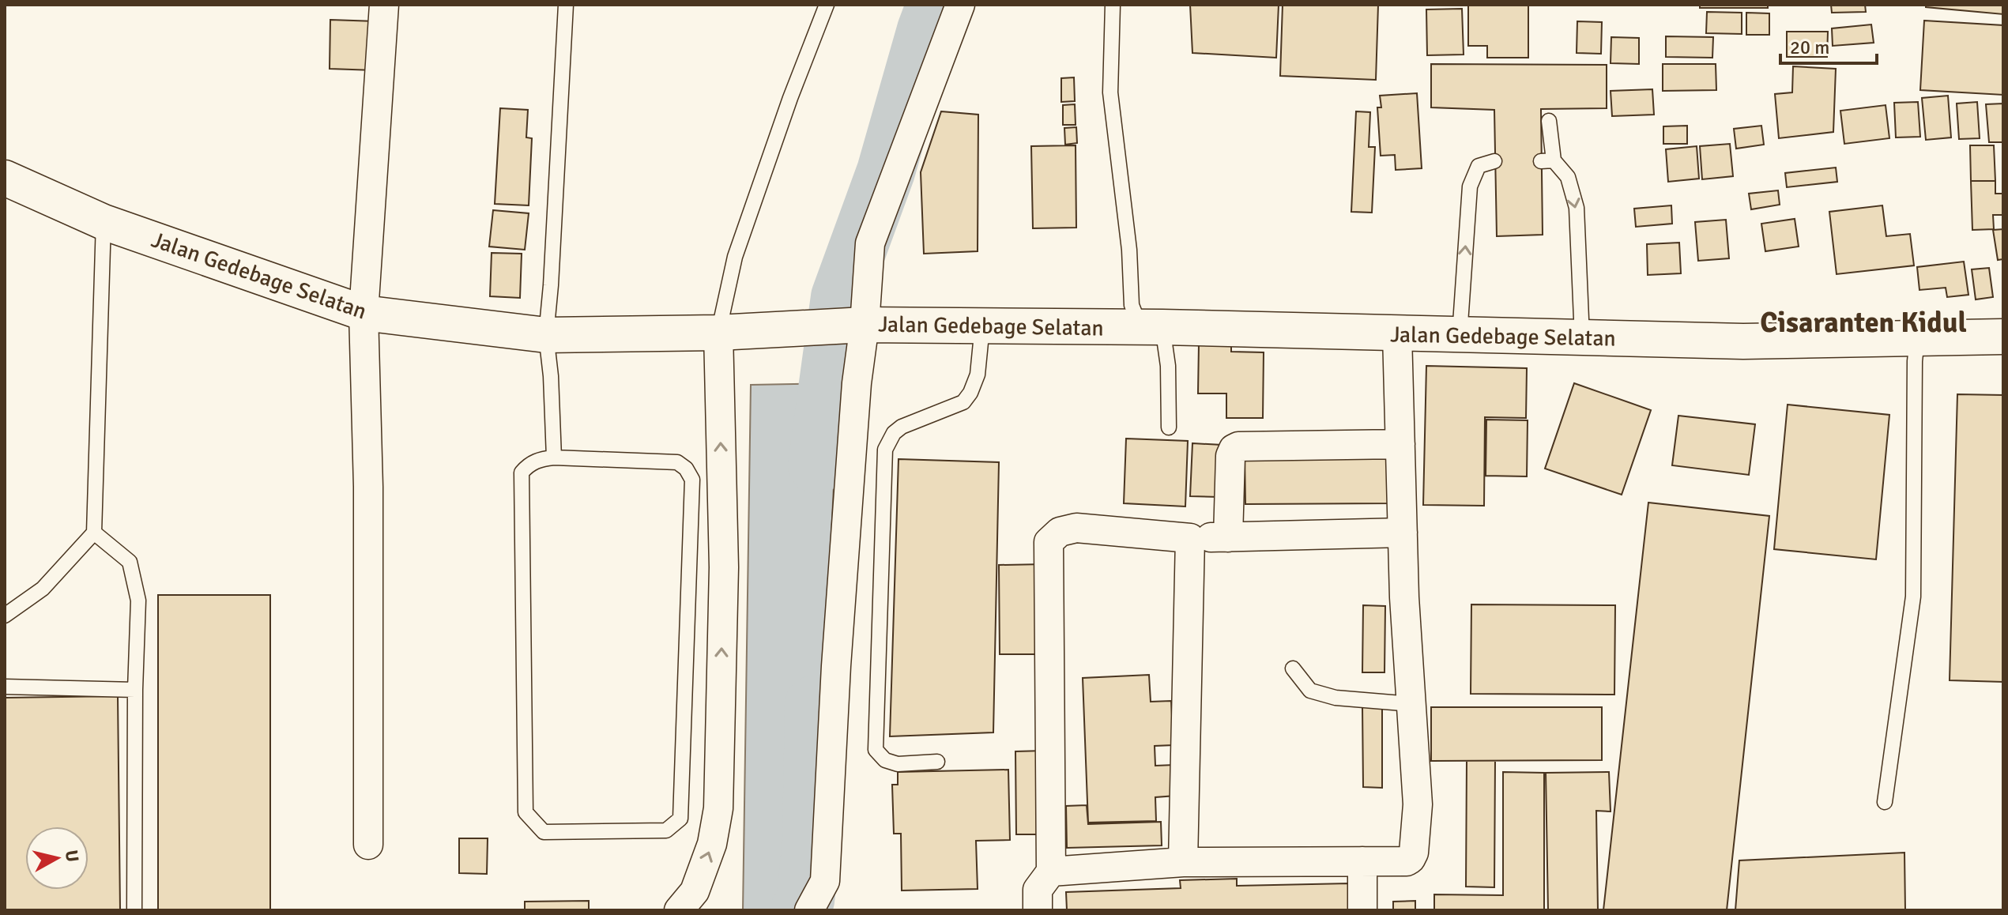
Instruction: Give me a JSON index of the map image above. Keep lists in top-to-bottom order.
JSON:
{
  "streets": {
    "main road": ["Jalan Gedebage Selatan"]
  },
  "districts": ["Cisaranten Kidul"],
  "scale_bar": "20 m",
  "north": "right"
}
